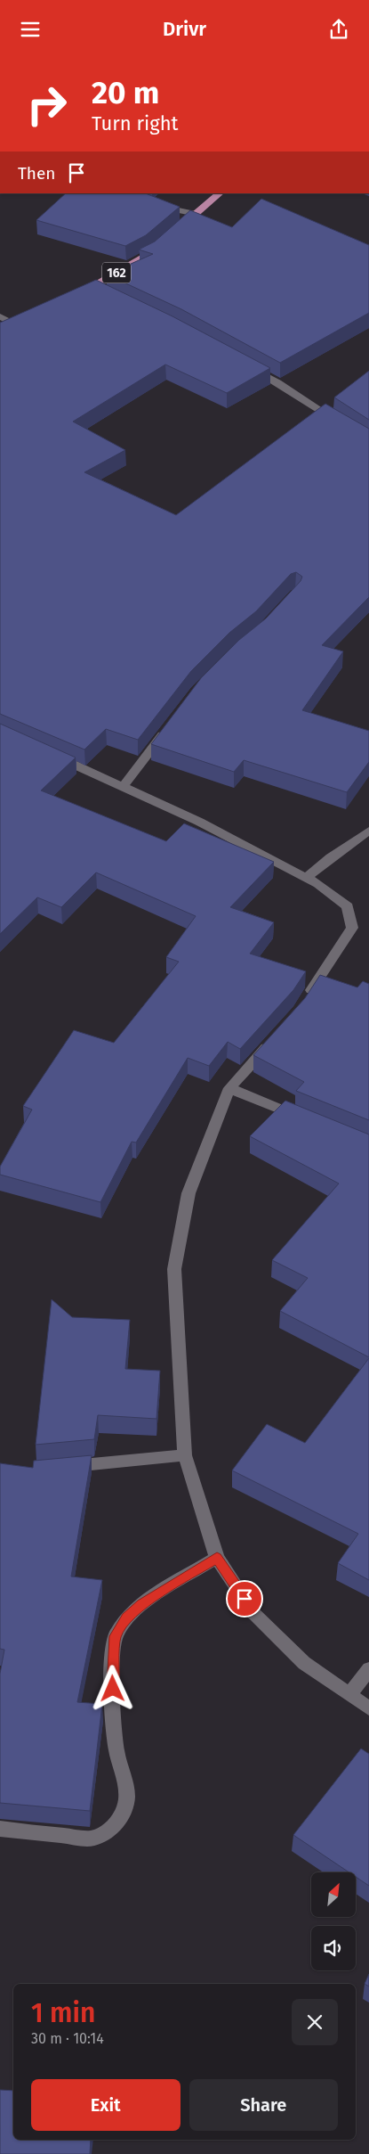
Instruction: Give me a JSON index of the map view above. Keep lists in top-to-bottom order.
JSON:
{
  "streets": {
    "main road": ["162"]
  },
  "north": "top right",
  "page": {
    "header": "Drivr",
    "turn": ["20 m", "Turn right"],
    "then": "Then",
    "heading": ["1 min", "30 m · 10:14"],
    "buttons": ["Exit", "Share"]
  }
}
